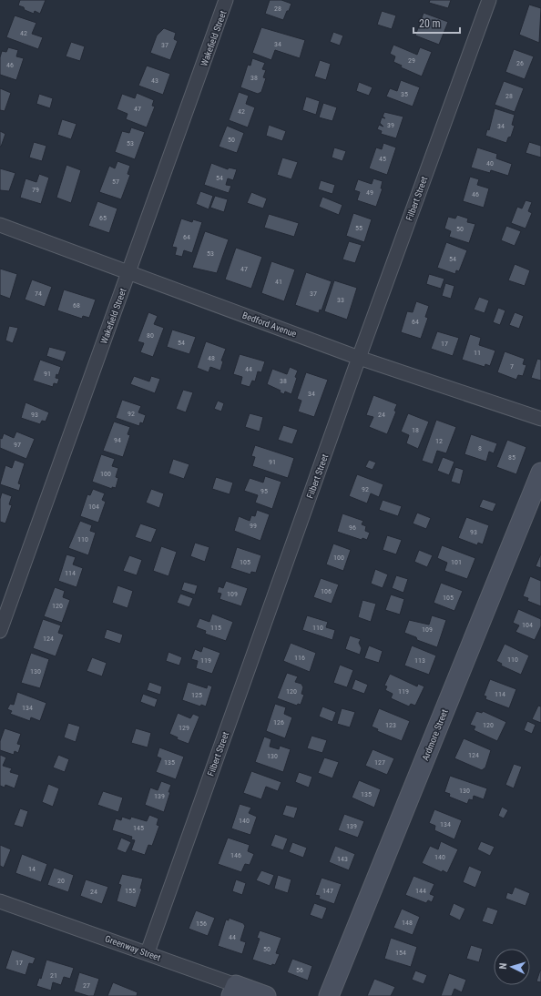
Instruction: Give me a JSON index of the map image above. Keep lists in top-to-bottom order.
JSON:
{
  "streets": {
    "main road": ["Ardmore Street", "Greenway Street"],
    "street": ["Wakefield Street", "Filbert Street", "Bedford Avenue"]
  },
  "crossings": [
    ["Wakefield Street", "Bedford Avenue"],
    ["Filbert Street", "Bedford Avenue"],
    ["Filbert Street", "Greenway Street"]
  ],
  "house_numbers": [
    "28",
    "42",
    "34",
    "37",
    "29",
    "26",
    "46",
    "38",
    "43",
    "35",
    "28",
    "47",
    "42",
    "39",
    "34",
    "50",
    "53",
    "45",
    "40",
    "54",
    "57",
    "79",
    "49",
    "46",
    "65",
    "55",
    "50",
    "64",
    "53",
    "54",
    "47",
    "41",
    "74",
    "37",
    "33",
    "68",
    "64",
    "80",
    "54",
    "17",
    "11",
    "48",
    "7",
    "44",
    "91",
    "38",
    "34",
    "92",
    "93",
    "24",
    "18",
    "94",
    "12",
    "97",
    "8",
    "85",
    "91",
    "100",
    "92",
    "95",
    "104",
    "99",
    "96",
    "93",
    "110",
    "100",
    "105",
    "101",
    "114",
    "106",
    "109",
    "105",
    "120",
    "104",
    "115",
    "110",
    "109",
    "124",
    "116",
    "110",
    "119",
    "113",
    "130",
    "120",
    "119",
    "114",
    "125",
    "134",
    "126",
    "123",
    "120",
    "129",
    "124",
    "130",
    "135",
    "127",
    "130",
    "135",
    "139",
    "140",
    "134",
    "139",
    "145",
    "146",
    "140",
    "143",
    "14",
    "20",
    "155",
    "147",
    "144",
    "24",
    "148",
    "156",
    "44",
    "50",
    "154",
    "17",
    "56",
    "21",
    "27"
  ],
  "scale_bar": "20 m",
  "north": "left"
}
